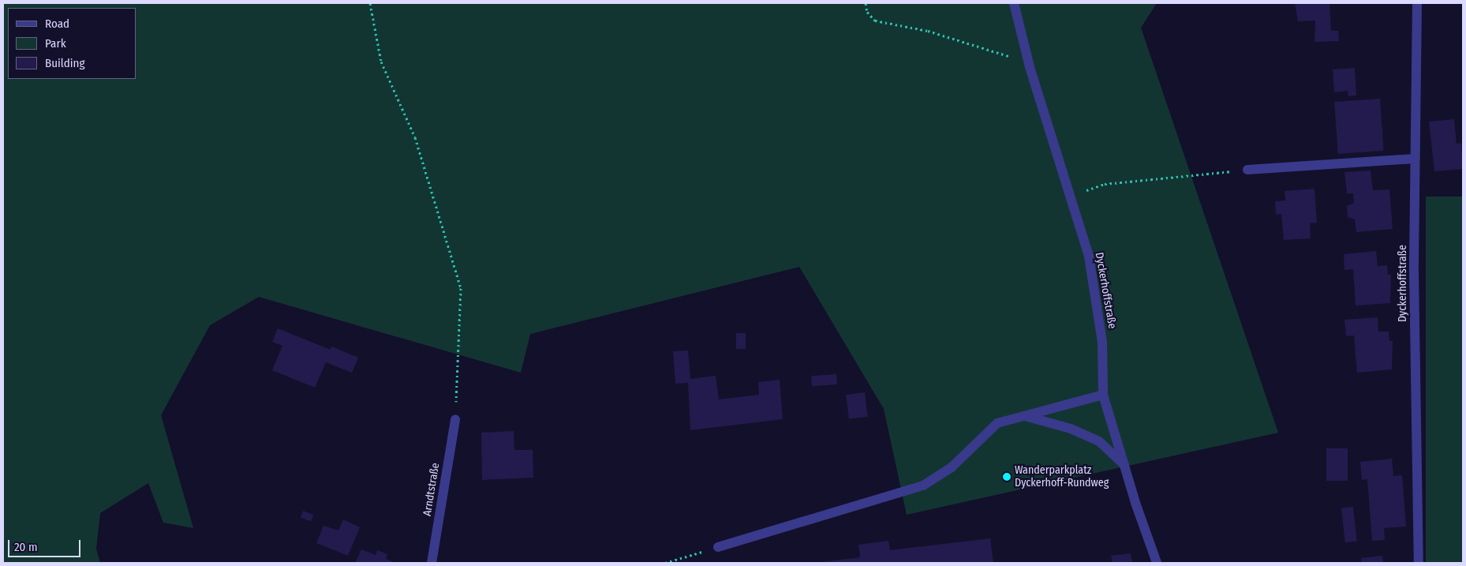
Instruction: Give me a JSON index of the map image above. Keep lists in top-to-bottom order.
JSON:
{
  "streets": {
    "street": ["Dyckerhoffstraße", "Arndtstraße"]
  },
  "places": ["Wanderparkplatz Dyckerhoff-Rundweg"],
  "legend": ["Road", "Park", "Building"],
  "scale_bar": "20 m"
}
